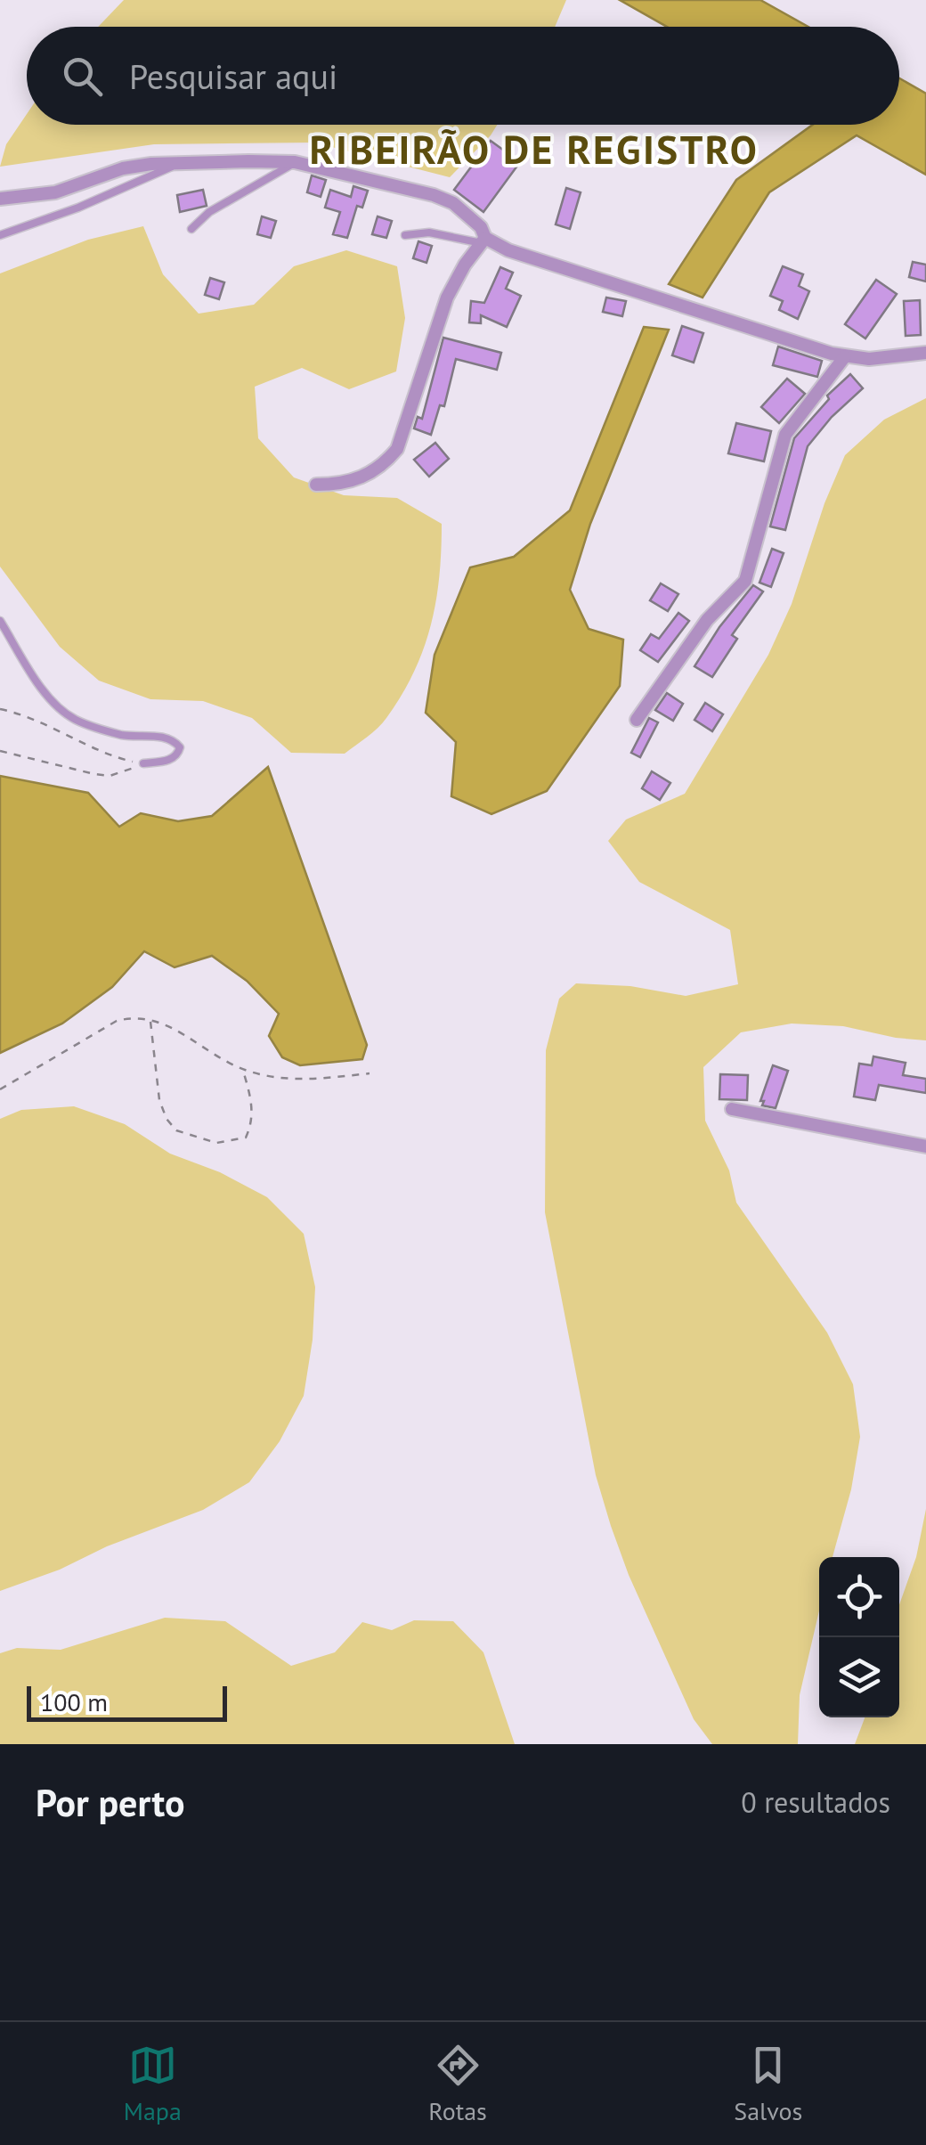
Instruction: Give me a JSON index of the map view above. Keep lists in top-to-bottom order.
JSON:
{
  "districts": ["RIBEIRÃO DE REGISTRO"],
  "scale_bar": "100 m",
  "page": {
    "search": "Pesquisar aqui",
    "scale": "100 m",
    "heading": ["Por perto", "0 resultados"],
    "nav": ["Mapa", "Rotas", "Salvos"]
  }
}
